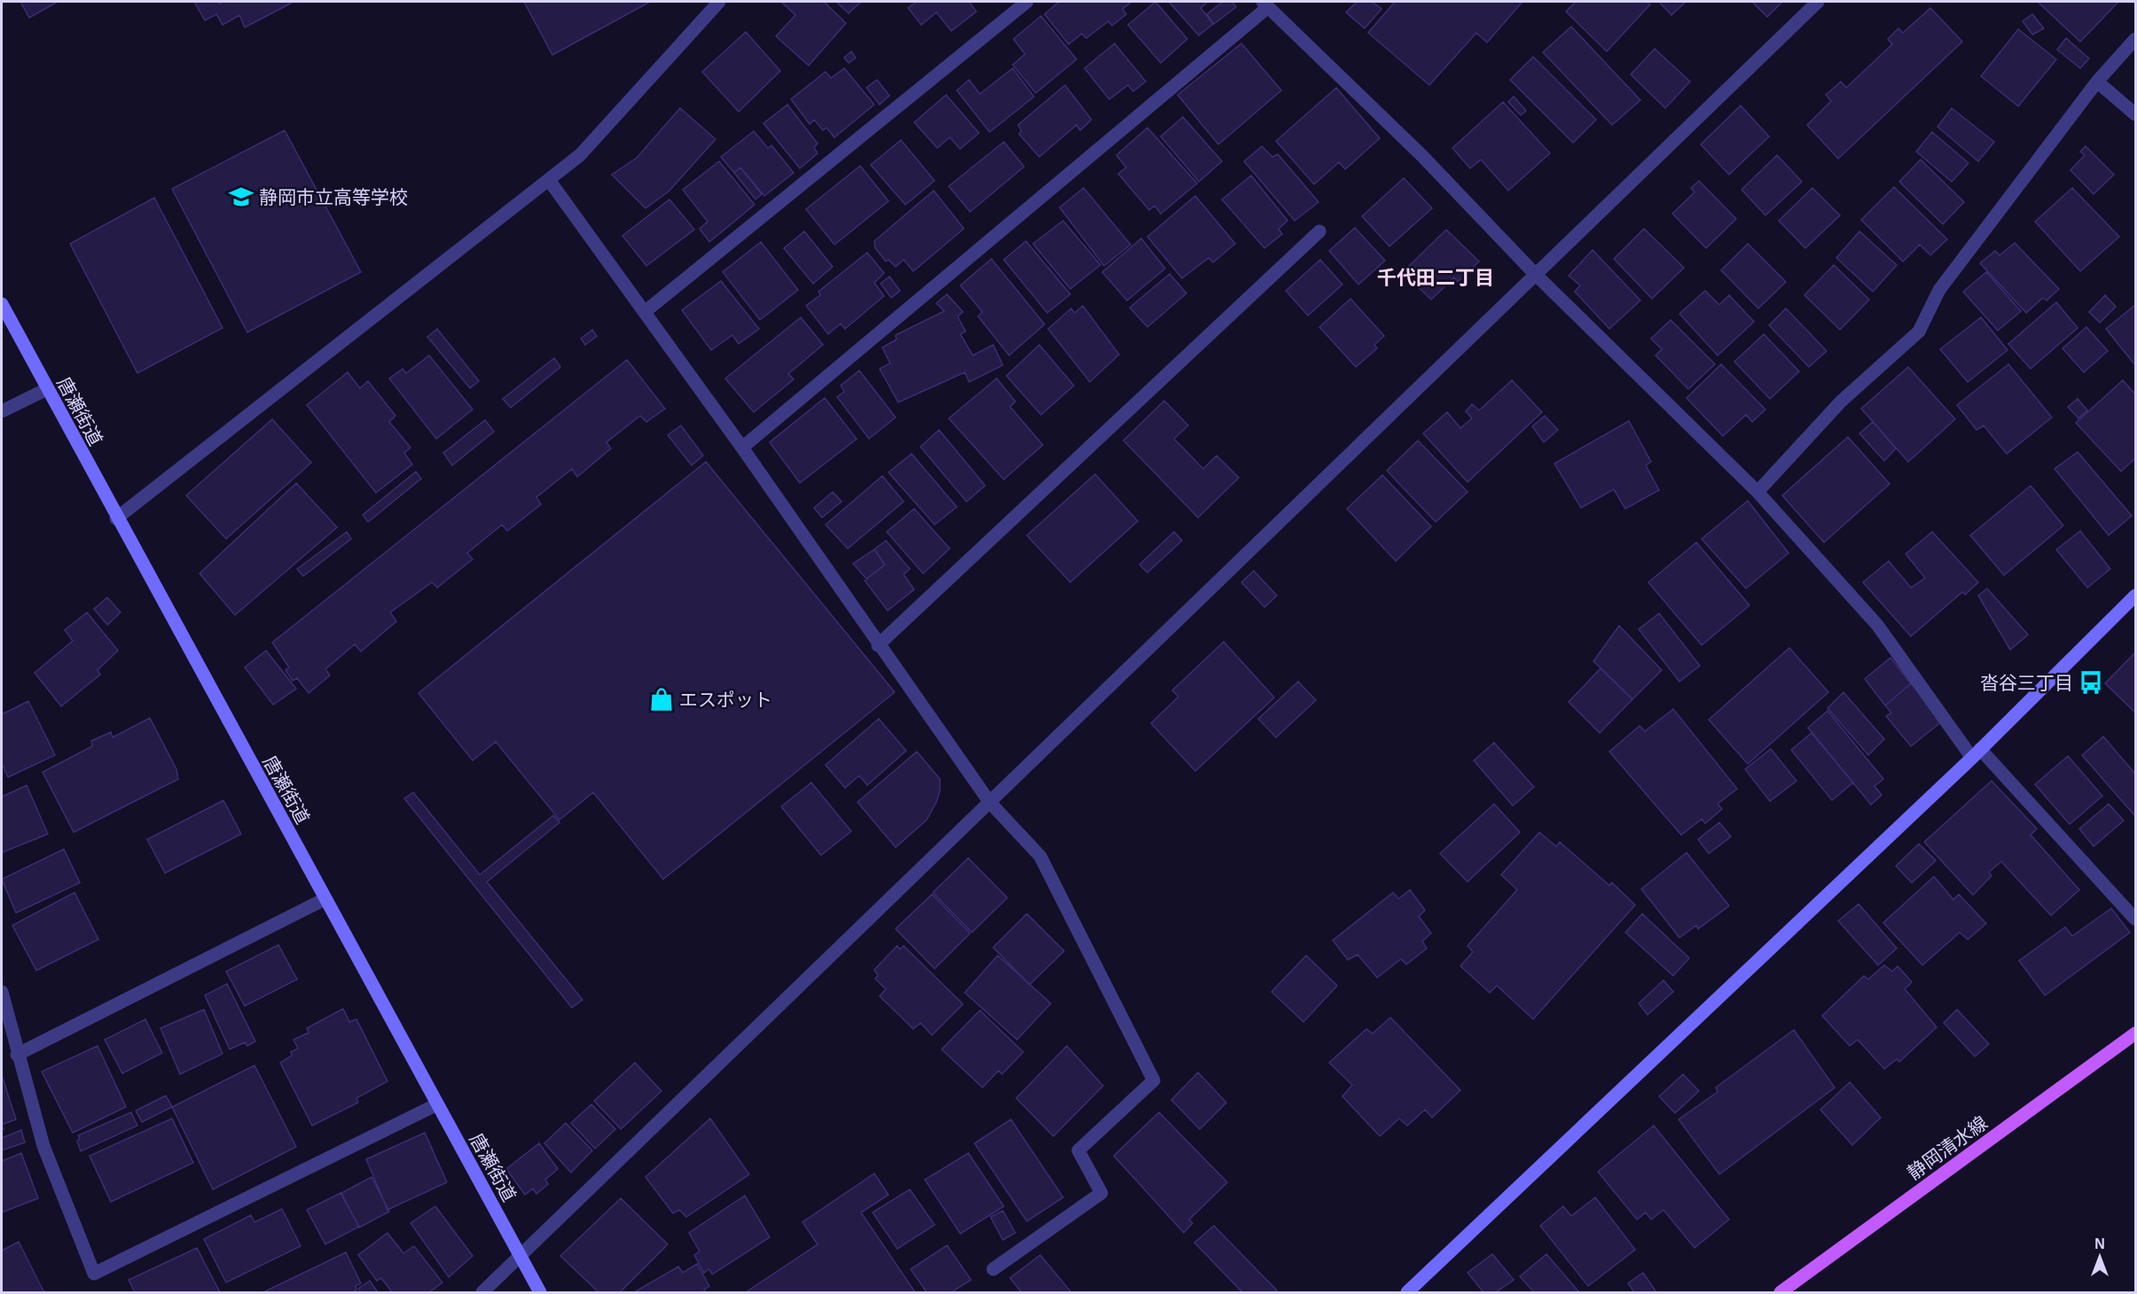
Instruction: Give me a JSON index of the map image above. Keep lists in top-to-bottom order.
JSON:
{
  "streets": {
    "main road": ["静岡清水線"],
    "street": ["唐瀬街道"]
  },
  "districts": ["千代田二丁目"],
  "places": {
    "school or university": ["静岡市立高等学校"],
    "bus stop": ["沓谷三丁目"],
    "shop": ["エスポット"]
  },
  "north": "top"
}
